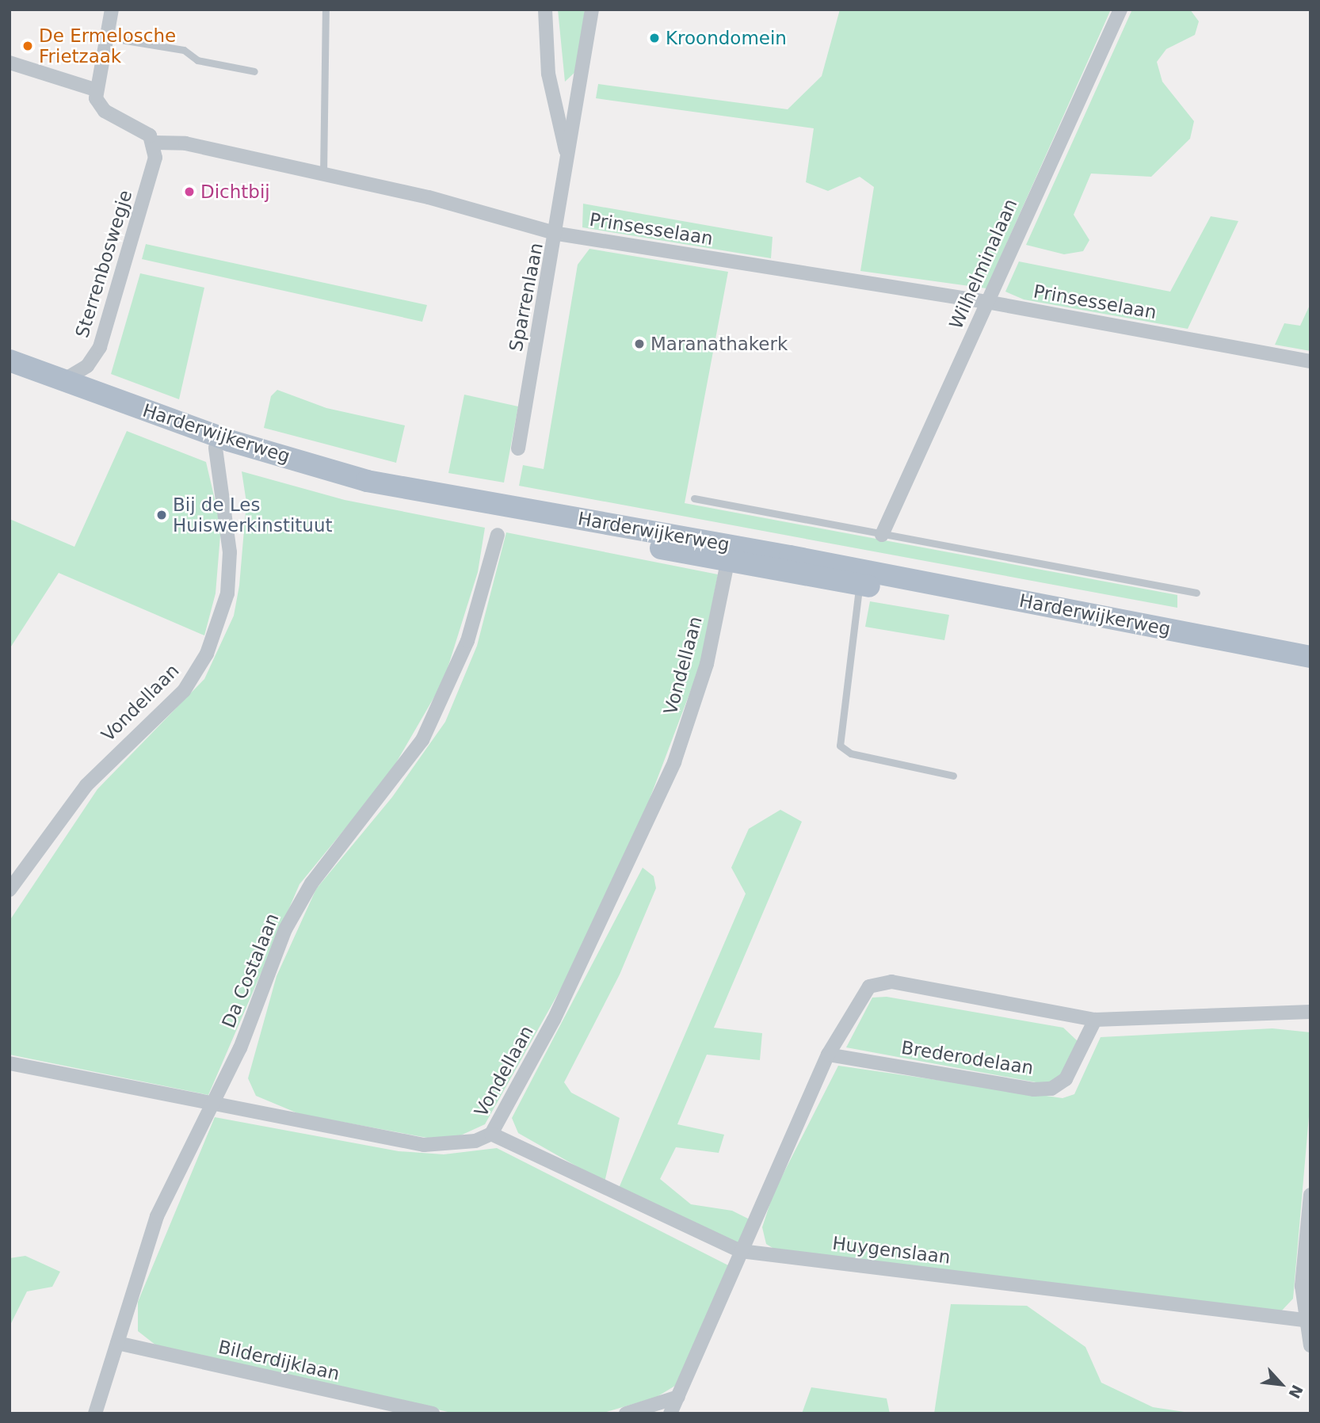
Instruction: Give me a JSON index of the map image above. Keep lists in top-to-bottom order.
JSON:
{
  "streets": {
    "main road": ["Harderwijkerweg"],
    "street": [
      "Prinsesselaan",
      "Sterrenboswegje",
      "Wilhelminalaan",
      "Sparrenlaan",
      "Vondellaan",
      "Da Costalaan",
      "Brederodelaan",
      "Huygenslaan",
      "Bilderdijklaan"
    ]
  },
  "crossings": [
    ["Prinsesselaan", "Sterrenboswegje"],
    ["Prinsesselaan", "Wilhelminalaan"],
    ["Prinsesselaan", "Sparrenlaan"],
    ["Sterrenboswegje", "Harderwijkerweg"],
    ["Harderwijkerweg", "Vondellaan"],
    ["Vondellaan", "Da Costalaan"],
    ["Vondellaan", "Huygenslaan"],
    ["Da Costalaan", "Bilderdijklaan"]
  ],
  "places": [
    "Kroondomein",
    "De Ermelosche Frietzaak",
    "Dichtbij",
    "Maranathakerk",
    "Bij de Les Huiswerkinstituut"
  ],
  "north": "bottom right"
}
